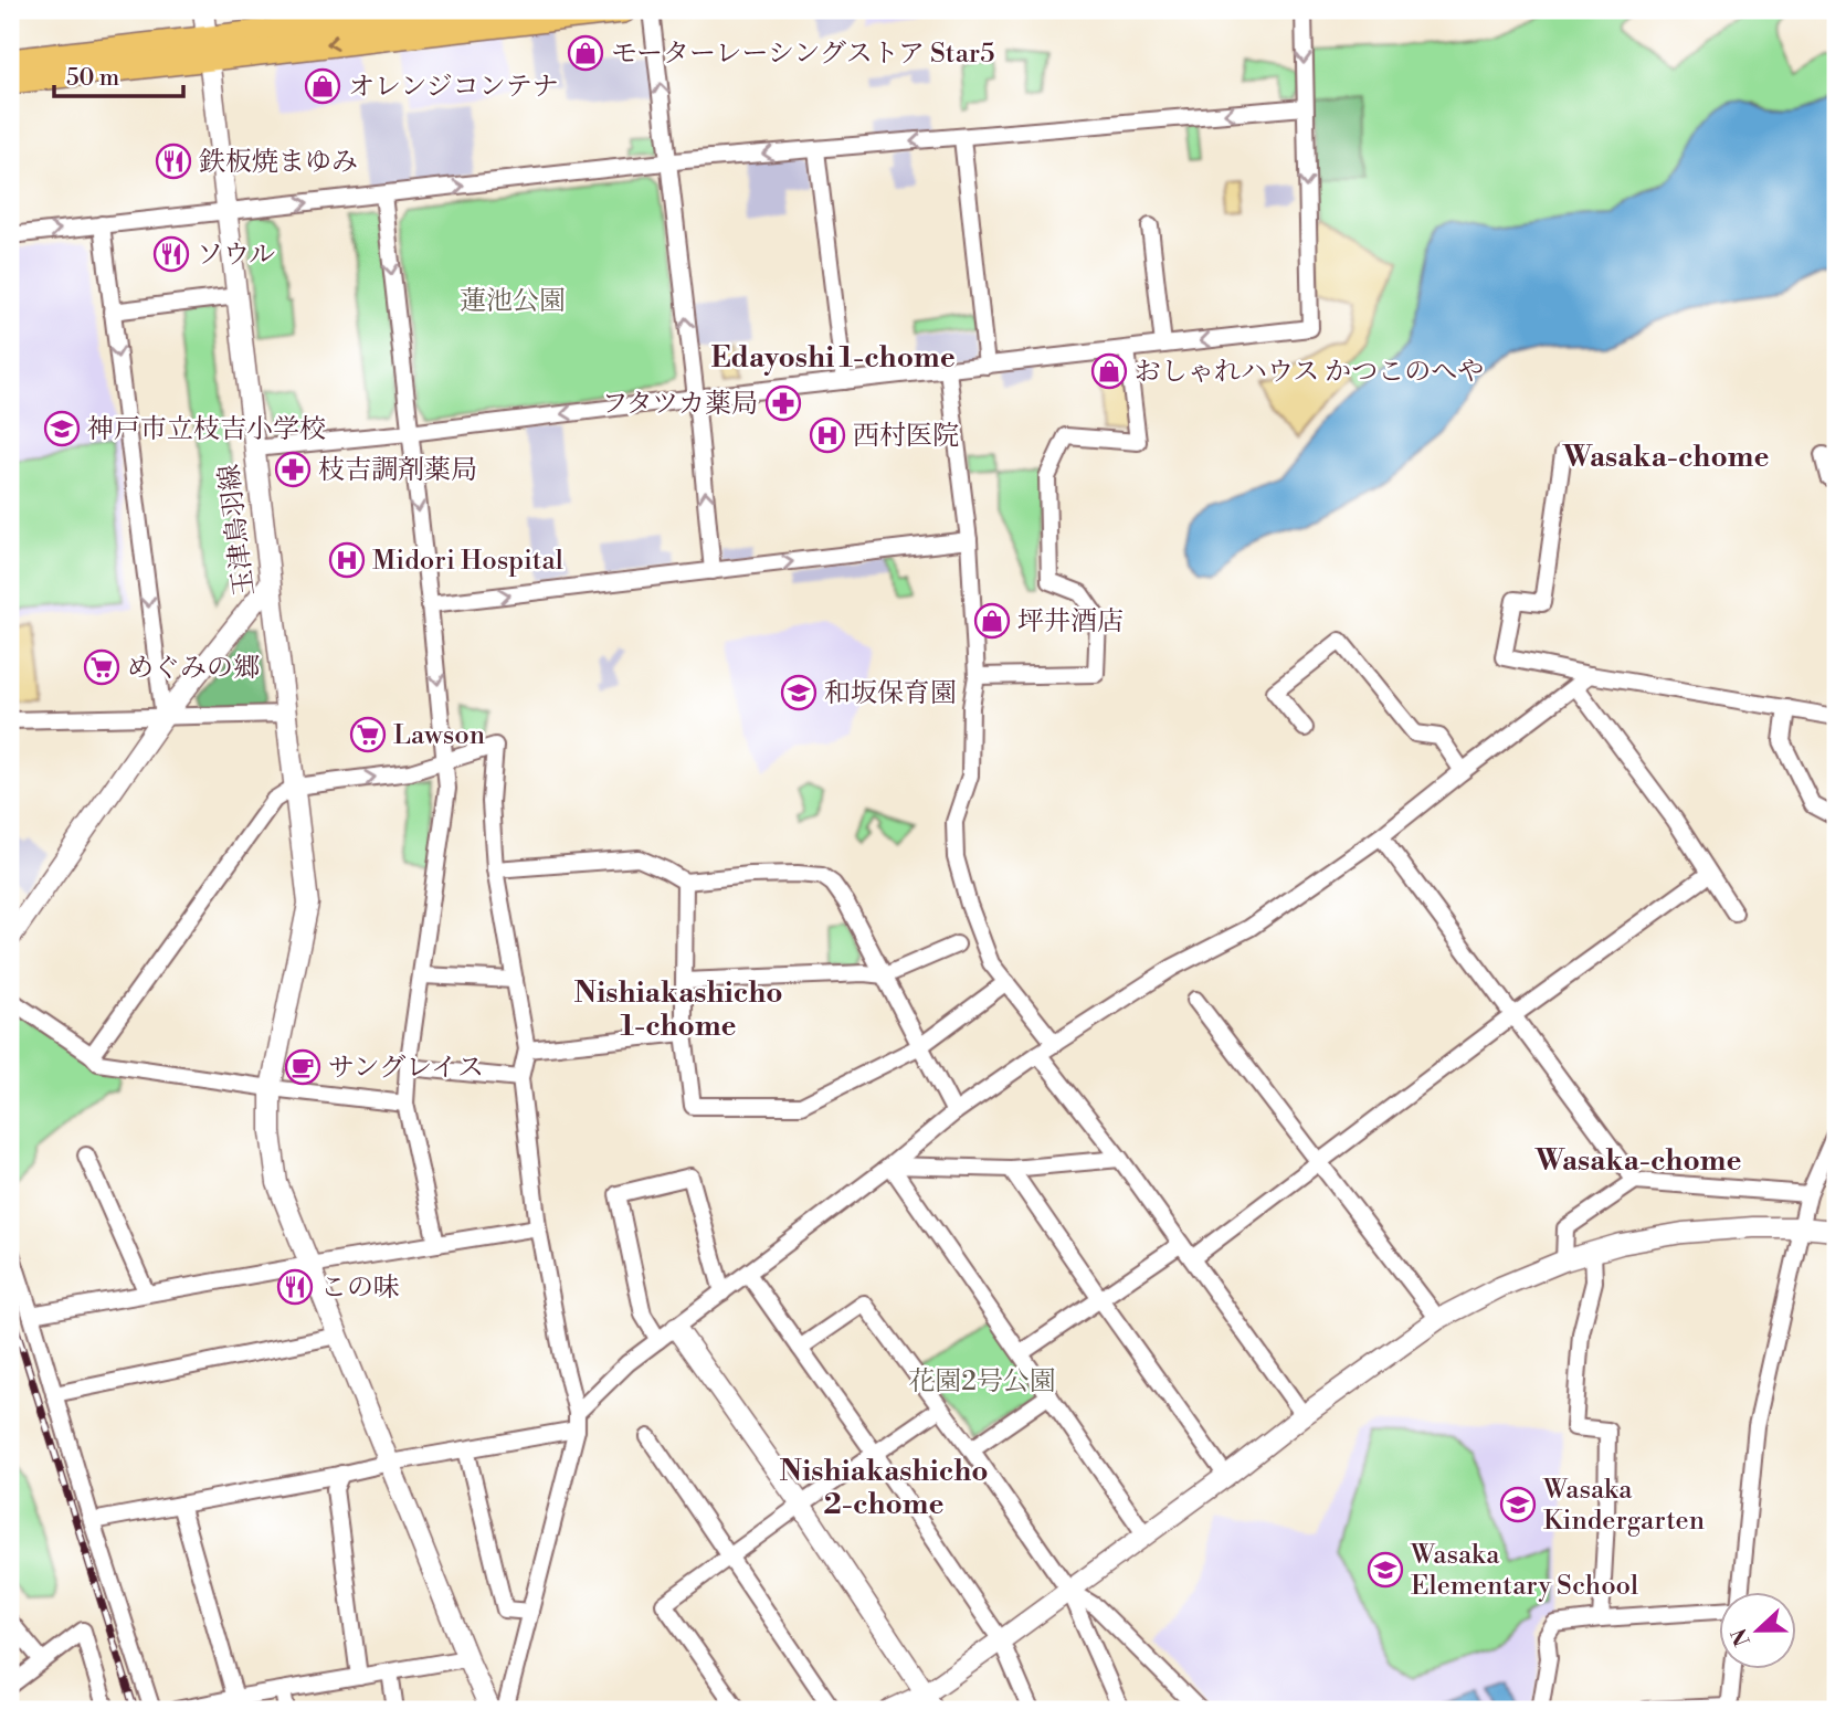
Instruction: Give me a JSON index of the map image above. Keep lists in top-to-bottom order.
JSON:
{
  "streets": {
    "street": ["玉津鳥羽線"]
  },
  "districts": [
    "Edayoshi 1-chome",
    "Wasaka-chome",
    "Nishiakashicho 1-chome",
    "Wasaka-chome",
    "Nishiakashicho 2-chome"
  ],
  "parks": ["蓮池公園", "花園2号公園"],
  "places": {
    "shop": [
      "モーターレーシングストア Star5",
      "オレンジコンテナ",
      "おしゃれハウス かつこのへや",
      "坪井酒店"
    ],
    "restaurant": ["鉄板焼まゆみ", "ソウル", "この味"],
    "pharmacy": ["フタツカ薬局", "枝吉調剤薬局"],
    "school or university": [
      "神戸市立枝吉小学校",
      "和坂保育園",
      "Wasaka Kindergarten",
      "Wasaka Elementary School"
    ],
    "hospital": ["西村医院", "Midori Hospital"],
    "supermarket": ["めぐみの郷", "Lawson"],
    "cafe": ["サングレイス"]
  },
  "scale_bar": "50 m",
  "north": "left"
}
